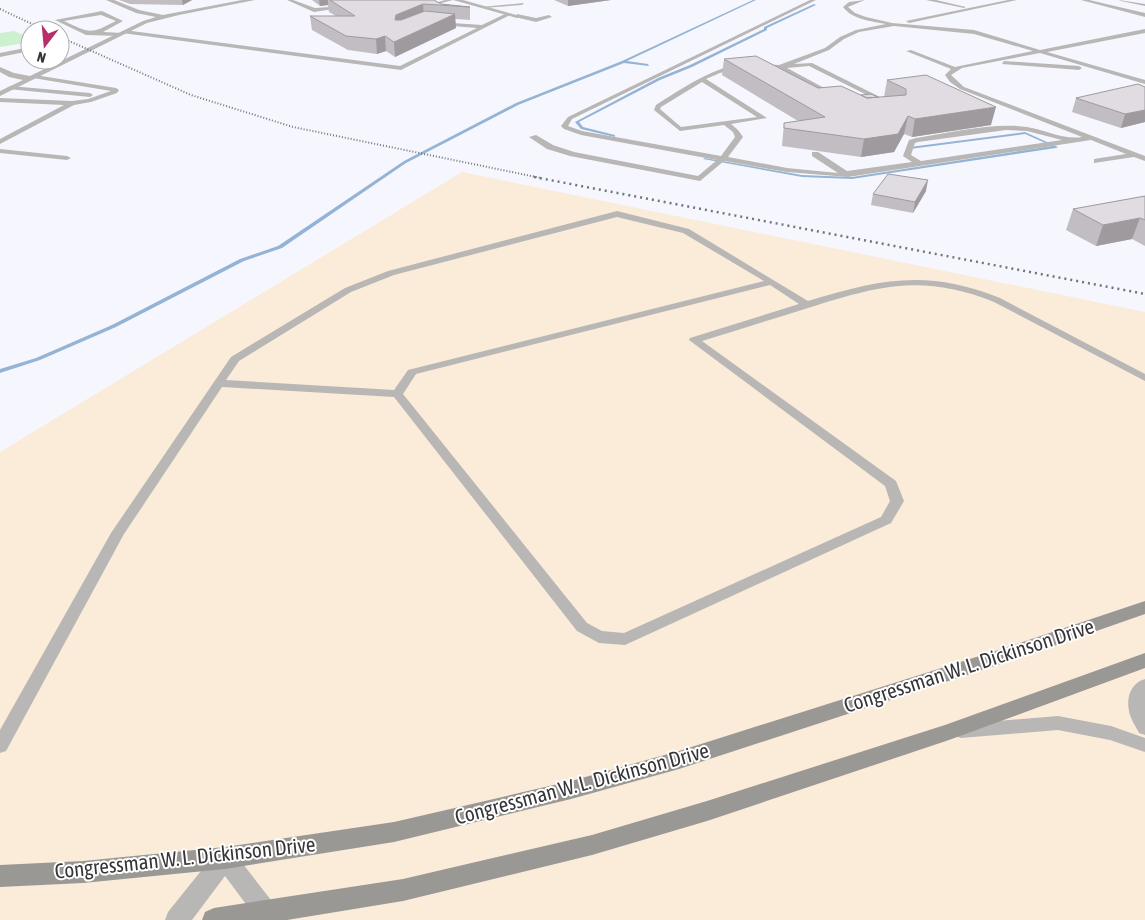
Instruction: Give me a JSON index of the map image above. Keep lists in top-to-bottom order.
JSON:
{
  "streets": {
    "main road": ["Congressman W. L. Dickinson Drive"]
  },
  "north": "bottom"
}
